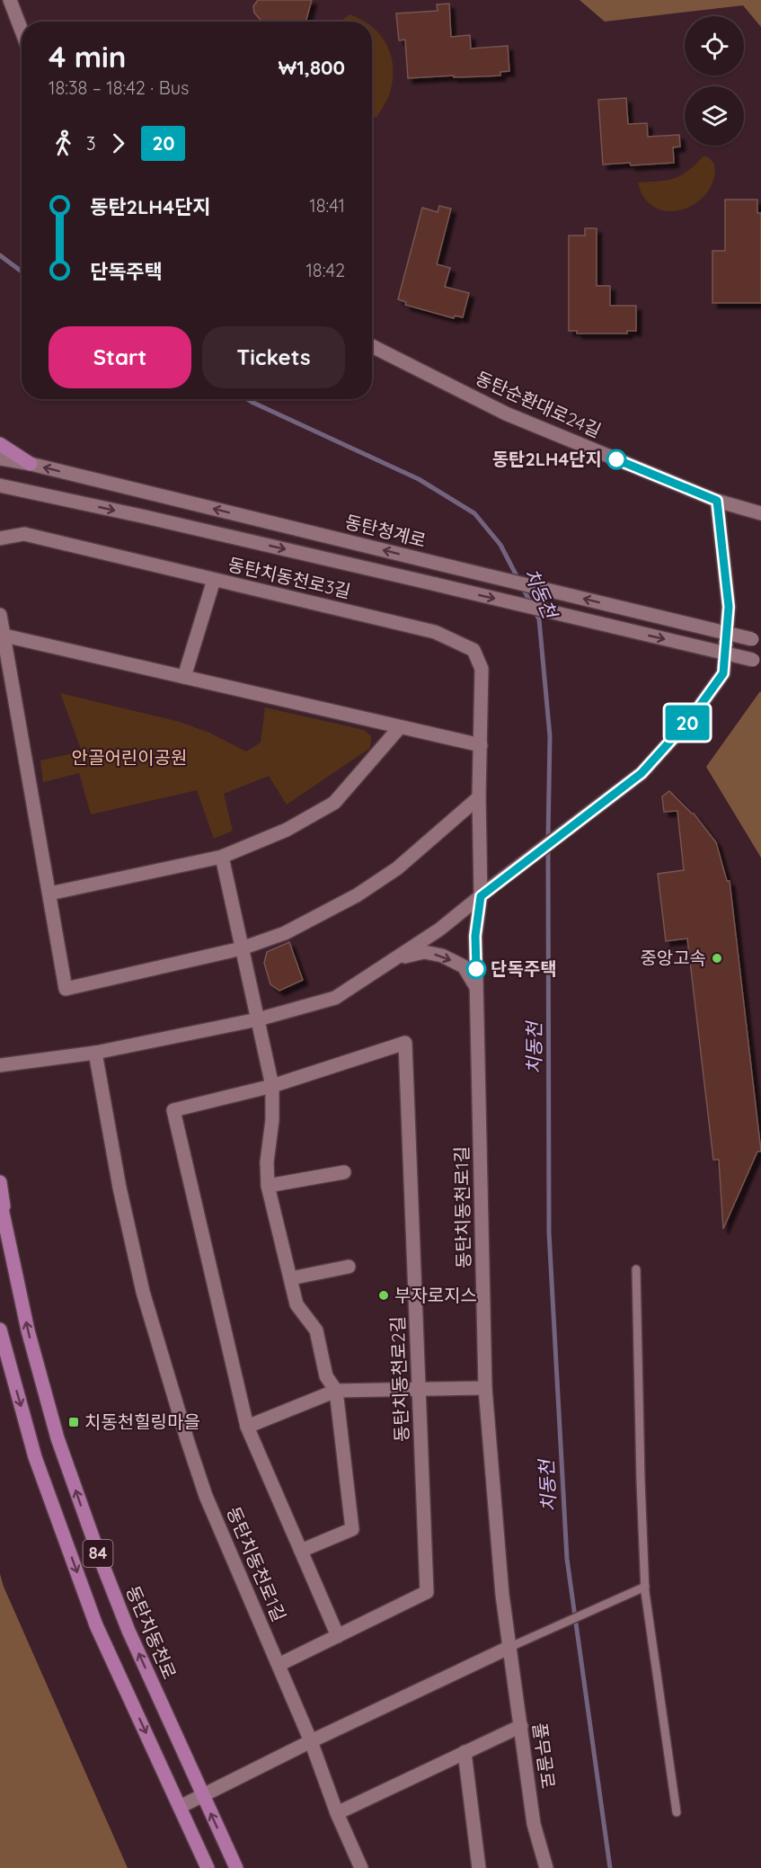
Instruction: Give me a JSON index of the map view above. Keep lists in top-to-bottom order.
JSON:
{
  "streets": {
    "main road": ["84", "동탄치동천로"],
    "street": [
      "동탄순환대로24길",
      "동탄청계로",
      "동탄치동천로3길",
      "동탄치동천로1길",
      "동탄치동천로2길",
      "풀무골로"
    ]
  },
  "crossings": [
    ["동탄치동천로3길", "동탄치동천로1길"],
    ["동탄치동천로1길", "동탄치동천로2길"],
    ["동탄치동천로1길", "풀무골로"]
  ],
  "water": ["치동천"],
  "parks": ["안골어린이공원"],
  "places": {
    "other": [
      "동탄2LH4단지",
      "중앙고속",
      "단독주택",
      "부자로지스"
    ],
    "transit": ["치동천힐링마을"]
  },
  "lines": ["bus line 20"],
  "page": {
    "on_map": "20",
    "heading": ["4 min", "18:38 – 18:42 · Bus", "₩1,800"],
    "legs": ["3", "20"],
    "list": [
      {
        "name": "동탄2LH4단지",
        "value": "18:41"
      },
      {
        "name": "단독주택",
        "value": "18:42"
      }
    ],
    "buttons": ["Start", "Tickets"]
  }
}
